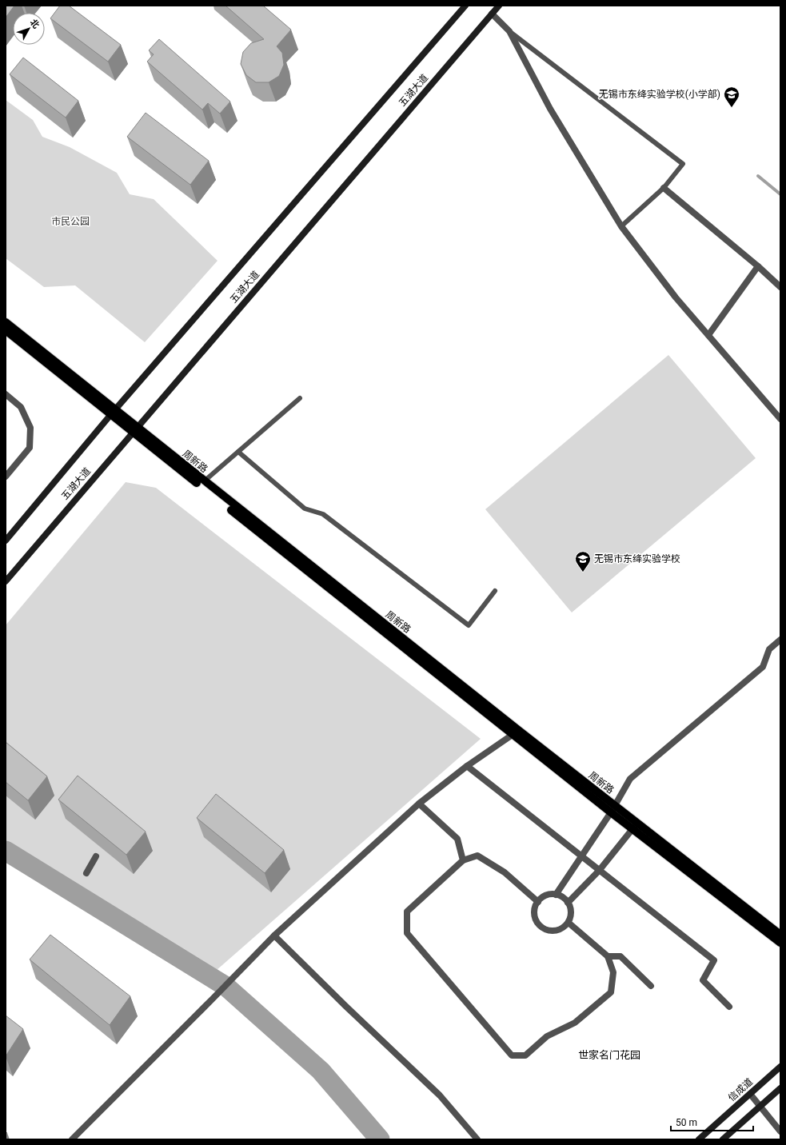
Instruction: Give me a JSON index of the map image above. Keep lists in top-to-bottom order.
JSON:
{
  "streets": {
    "main road": ["五湖大道", "周新路", "信成道"]
  },
  "crossings": [
    ["五湖大道", "周新路"]
  ],
  "districts": ["世家名门花园"],
  "parks": ["市民公园"],
  "places": {
    "school or university": ["无锡市东绛实验学校(小学部)", "无锡市东绛实验学校"]
  },
  "scale_bar": "50 m",
  "north": "top right"
}
